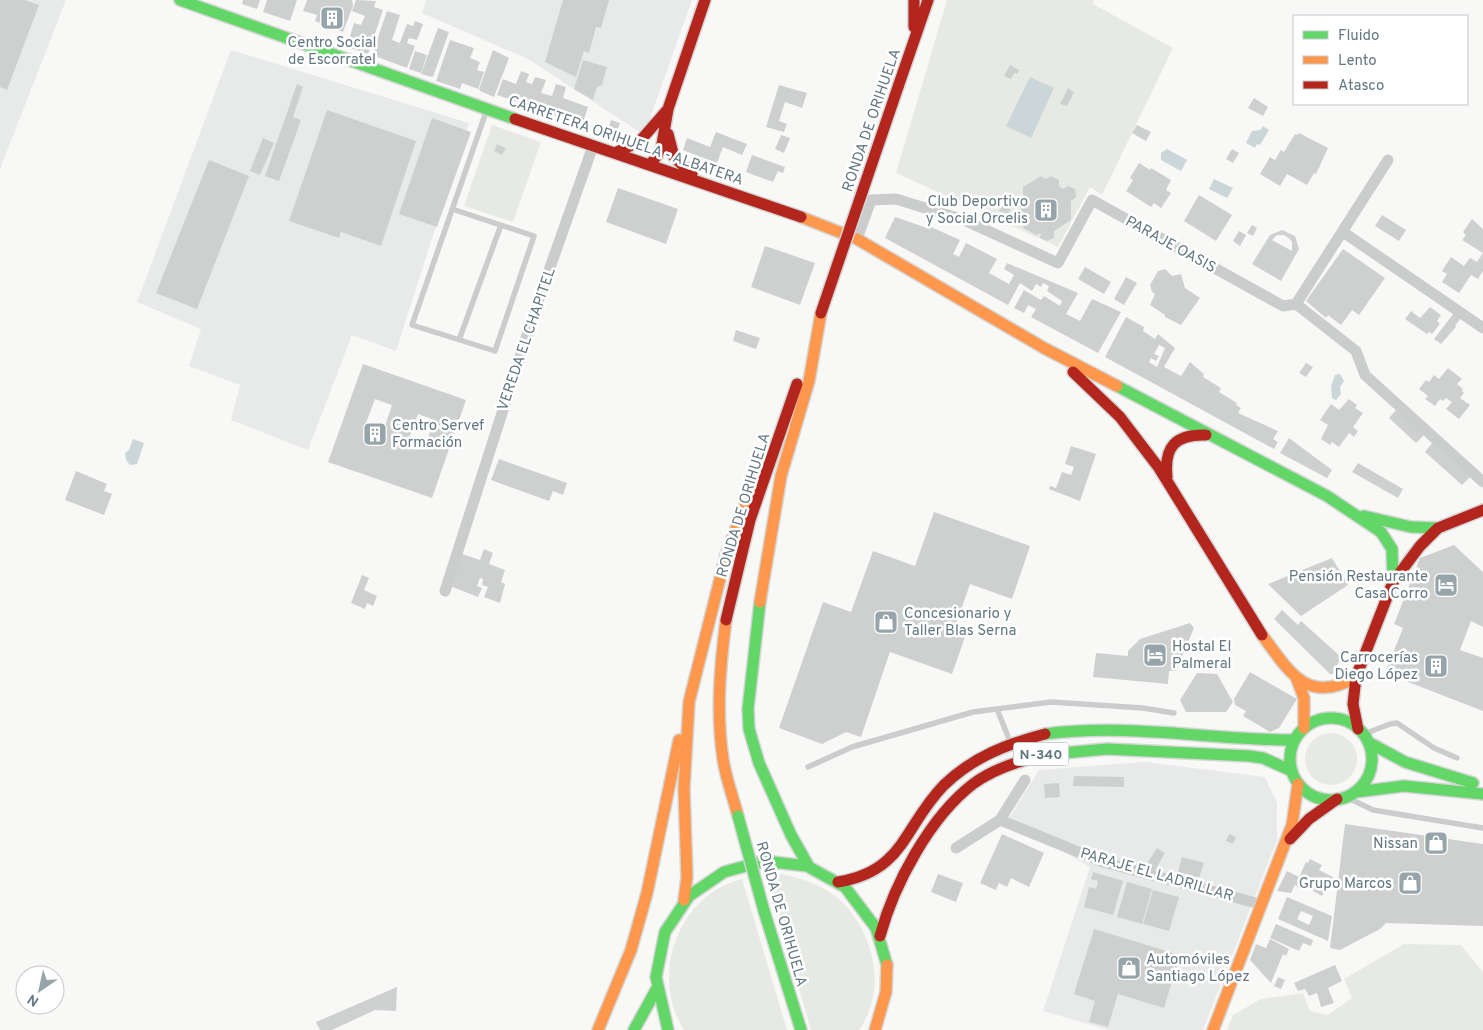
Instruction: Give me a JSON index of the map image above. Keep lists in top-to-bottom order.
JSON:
{
  "streets": {
    "main road": ["RONDA DE ORIHUELA", "CARRETERA ORIHUELA - ALBATERA", "N-340"],
    "street": ["PARAJE OASIS", "VEREDA EL CHAPITEL", "PARAJE EL LADRILLAR"]
  },
  "crossings": [
    ["CARRETERA ORIHUELA - ALBATERA", "PARAJE OASIS"],
    ["CARRETERA ORIHUELA - ALBATERA", "VEREDA EL CHAPITEL"]
  ],
  "places": {
    "building": [
      "Centro Social de Escorratel",
      "Club Deportivo y Social Orcelis",
      "Centro Servef Formación",
      "Carrocerías Diego López"
    ],
    "hotel": ["Pensión Restaurante Casa Corro", "Hostal El Palmeral"],
    "shop": [
      "Concesionario y Taller Blas Serna",
      "Nissan",
      "Grupo Marcos",
      "Automóviles Santiago López"
    ]
  },
  "legend": ["Fluido", "Lento", "Atasco"],
  "north": "bottom left"
}
